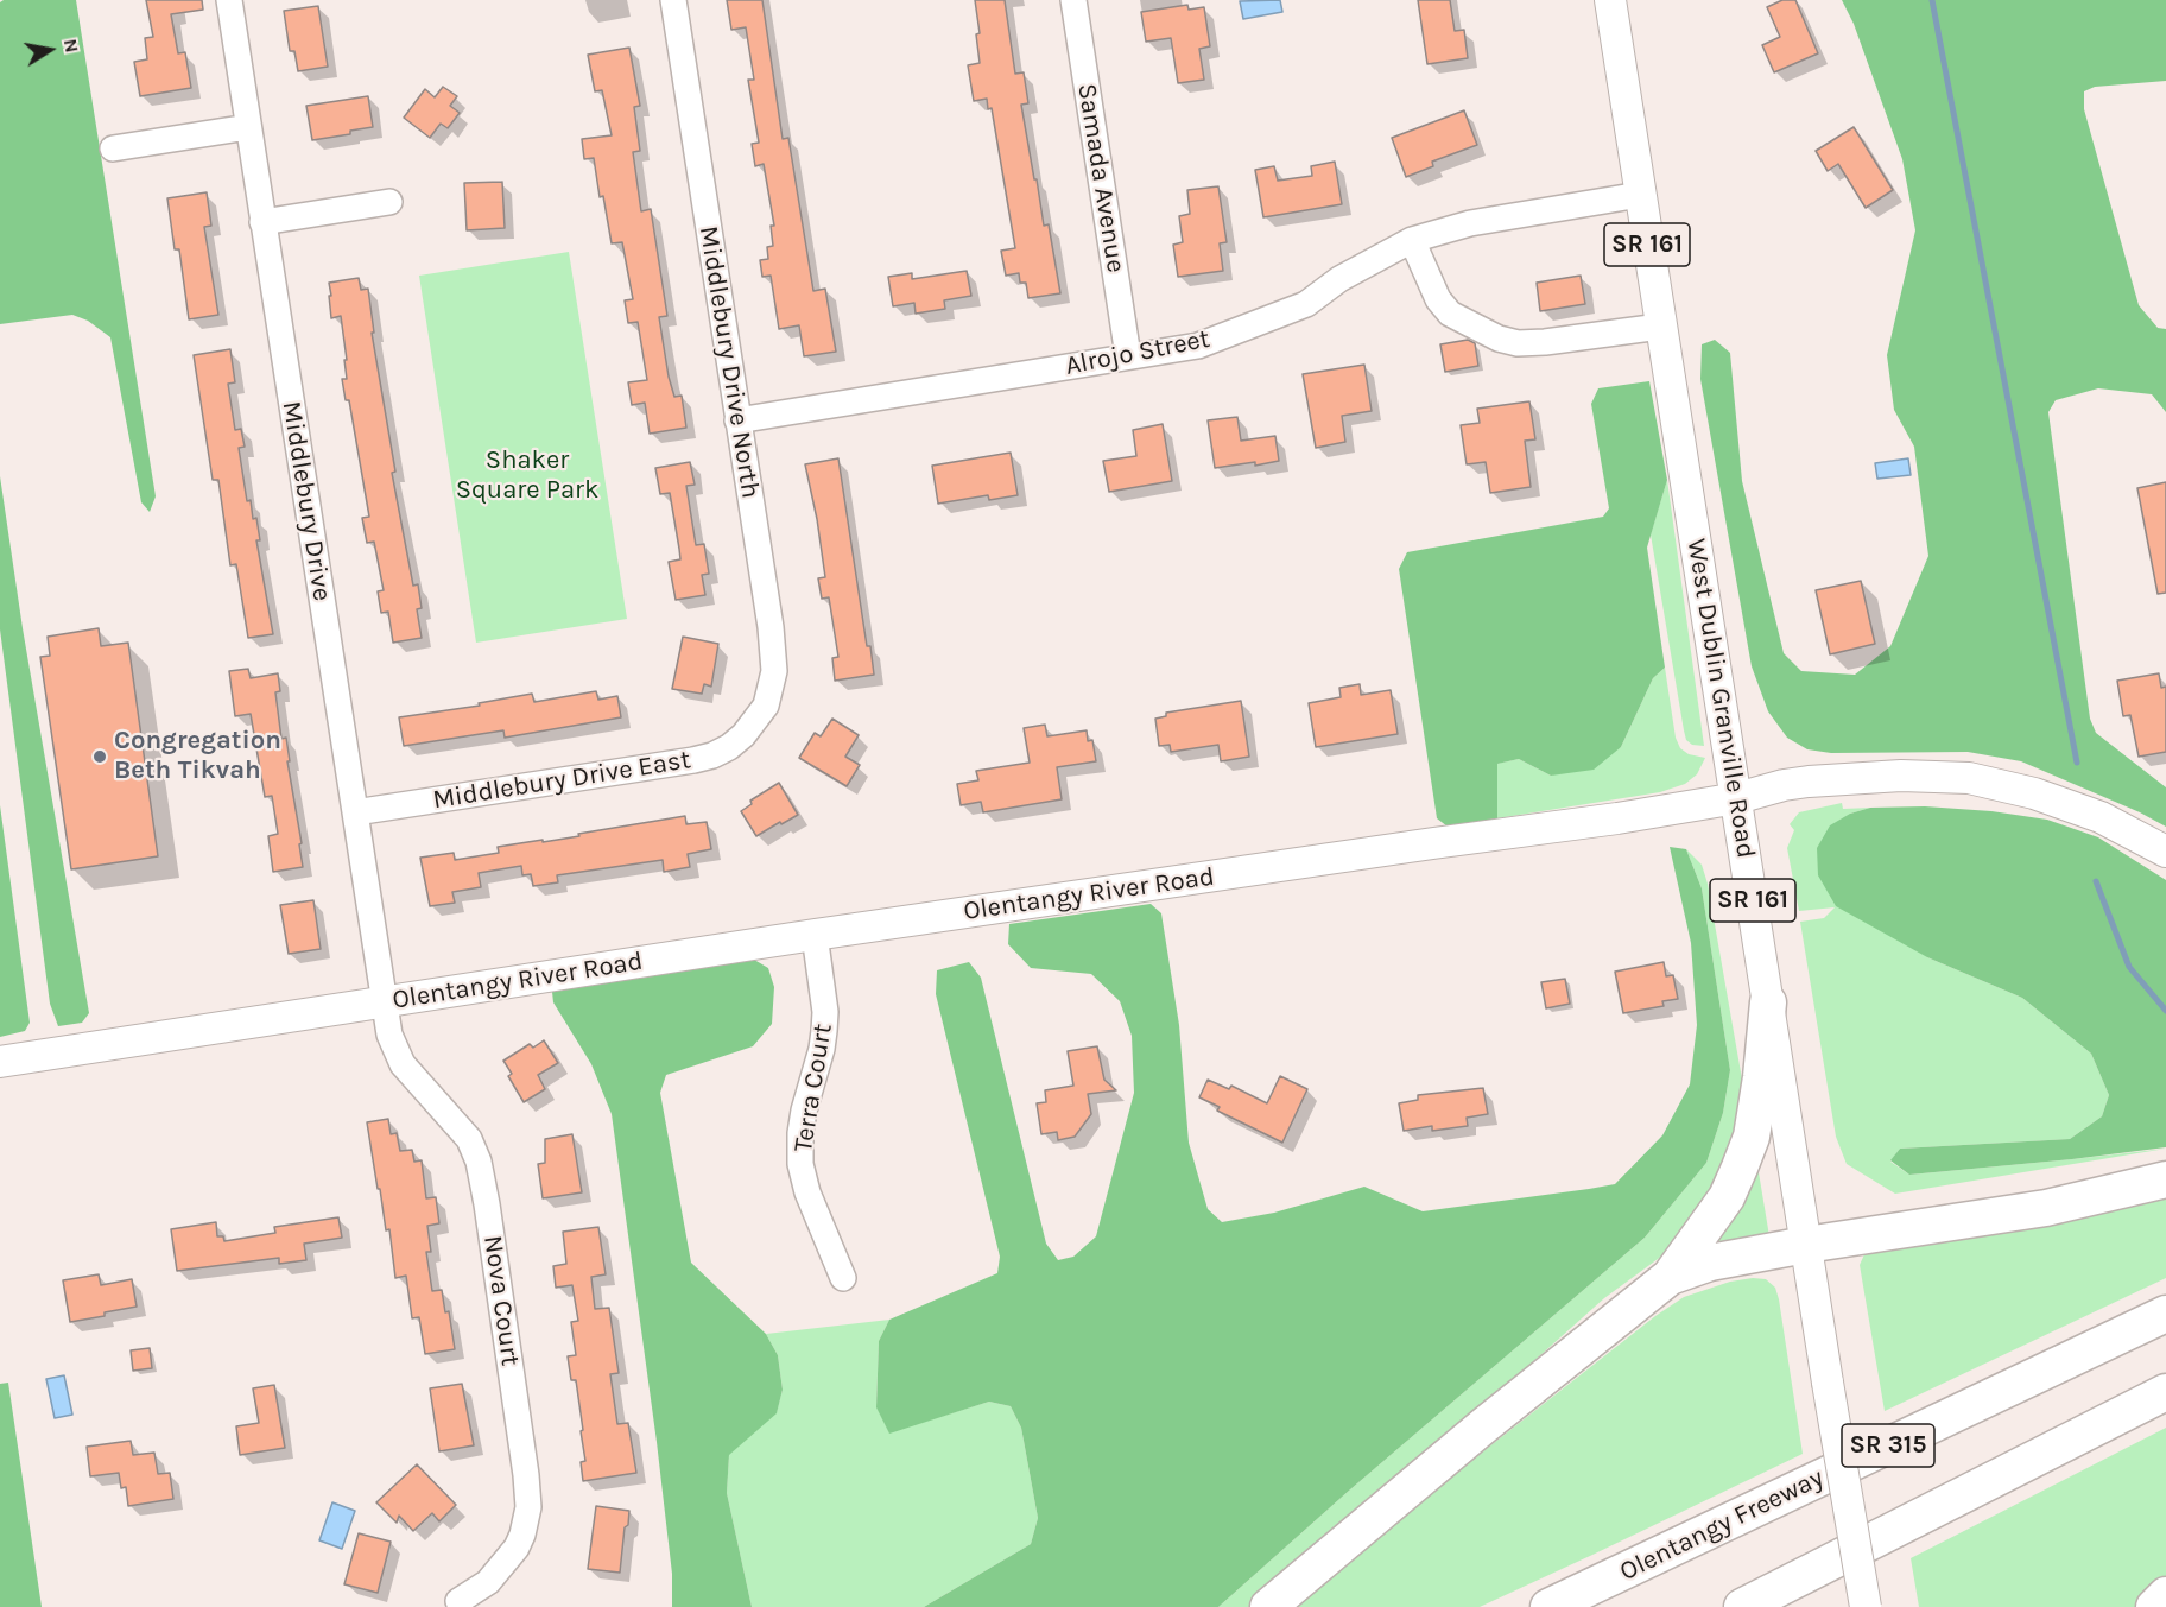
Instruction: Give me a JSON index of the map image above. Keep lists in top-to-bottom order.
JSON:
{
  "streets": {
    "highway": ["SR 315", "Olentangy Freeway"],
    "main road": ["SR 161", "West Dublin Granville Road", "Olentangy River Road"],
    "street": [
      "Samada Avenue",
      "Alrojo Street",
      "Middlebury Drive North",
      "Middlebury Drive",
      "Middlebury Drive East",
      "Terra Court",
      "Nova Court"
    ]
  },
  "crossings": [
    ["Samada Avenue", "Alrojo Street"],
    ["Alrojo Street", "Middlebury Drive North"],
    ["Alrojo Street", "West Dublin Granville Road"],
    ["Middlebury Drive North", "Middlebury Drive East"],
    ["Middlebury Drive", "Middlebury Drive East"],
    ["Middlebury Drive", "Olentangy River Road"],
    ["Middlebury Drive", "Nova Court"],
    ["West Dublin Granville Road", "Olentangy River Road"],
    ["Olentangy River Road", "Terra Court"],
    ["Olentangy River Road", "Nova Court"]
  ],
  "parks": ["Shaker Square Park"],
  "places": ["Congregation Beth Tikvah"],
  "north": "right"
}
